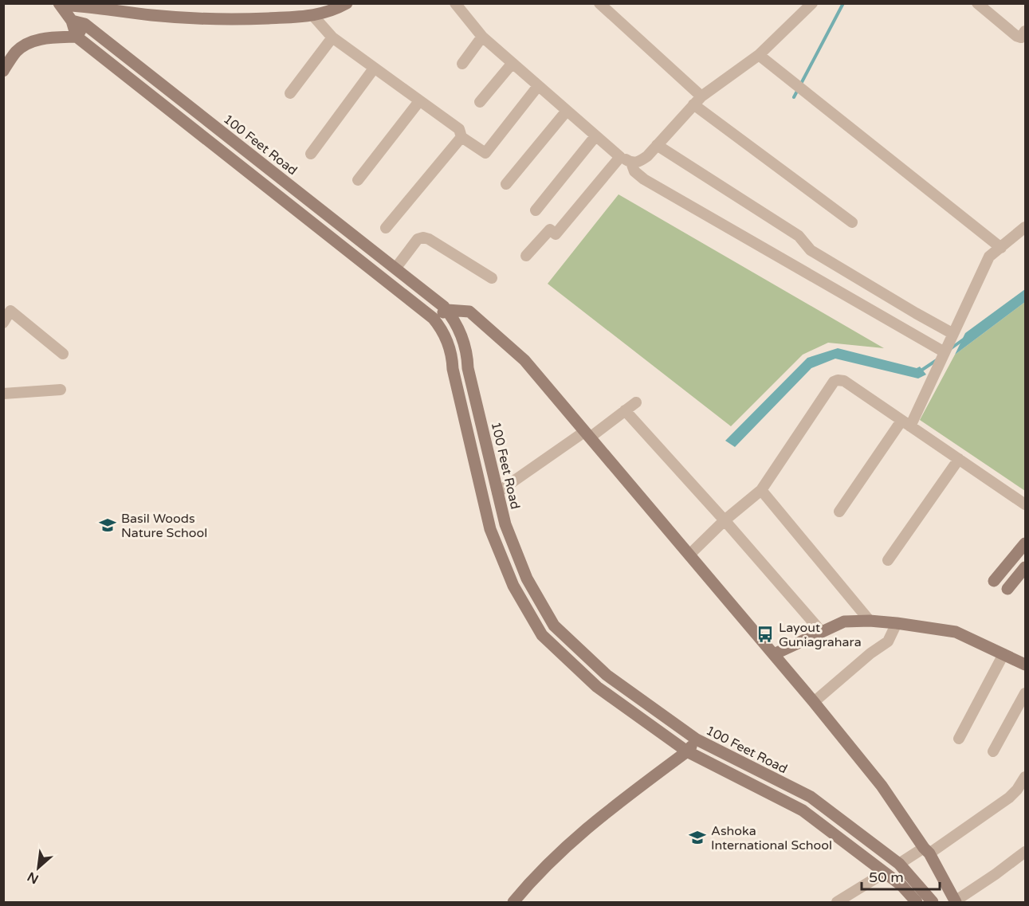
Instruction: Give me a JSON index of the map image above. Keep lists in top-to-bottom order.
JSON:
{
  "streets": {
    "main road": ["100 Feet Road"]
  },
  "places": {
    "school or university": ["Basil Woods Nature School", "Ashoka International School"],
    "bus stop": ["Layout Guniagrahara"]
  },
  "scale_bar": "50 m",
  "north": "bottom left"
}
